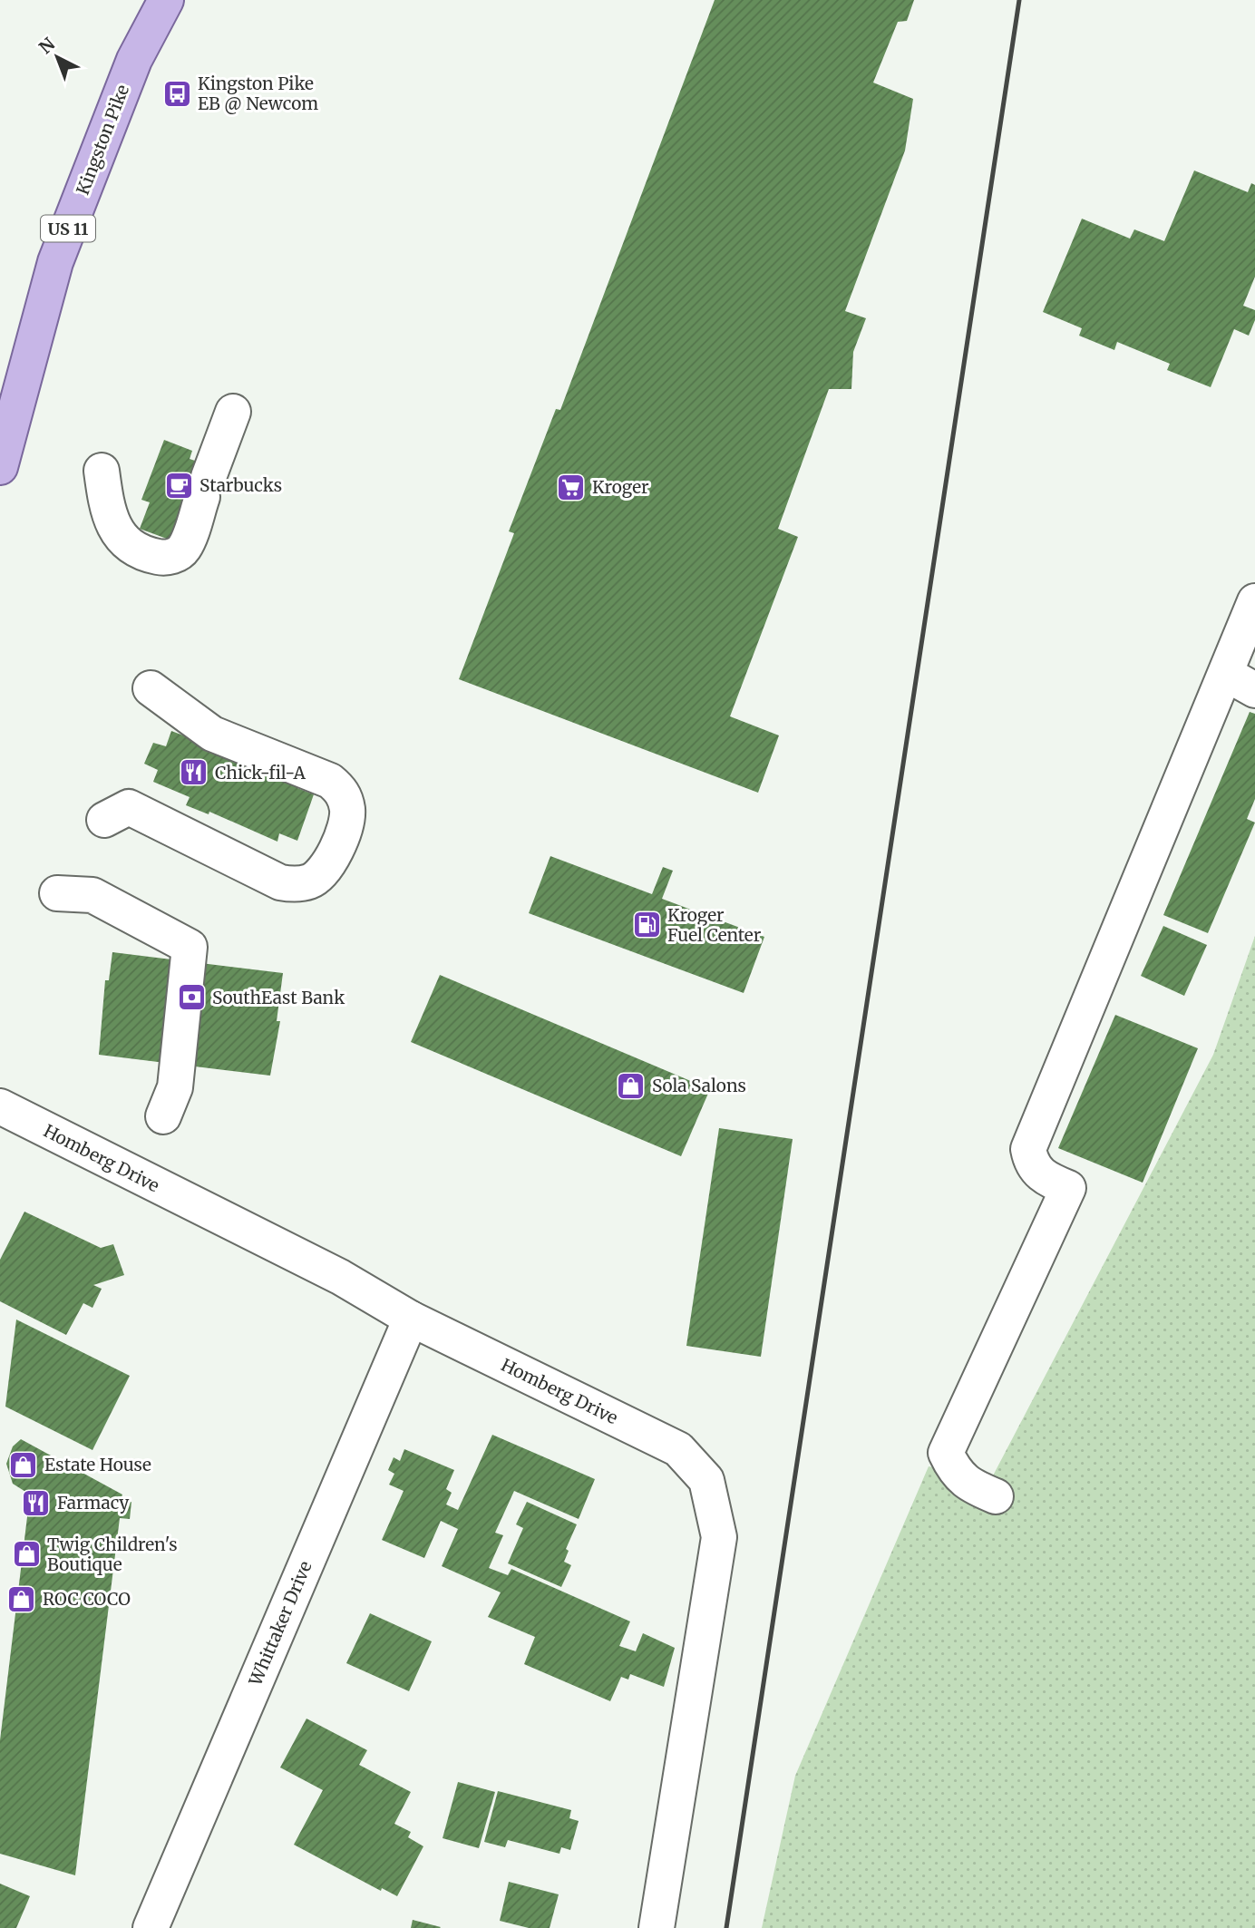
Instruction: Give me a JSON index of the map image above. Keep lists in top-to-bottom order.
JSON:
{
  "streets": {
    "main road": ["Kingston Pike", "US 11"],
    "street": ["Homberg Drive", "Whittaker Drive"]
  },
  "crossings": [
    ["Homberg Drive", "Whittaker Drive"]
  ],
  "places": {
    "bus stop": ["Kingston Pike EB @ Newcom"],
    "cafe": ["Starbucks"],
    "supermarket": ["Kroger"],
    "restaurant": ["Chick-fil-A", "Farmacy"],
    "fuel station": ["Kroger Fuel Center"],
    "bank": ["SouthEast Bank"],
    "shop": [
      "Sola Salons",
      "Estate House",
      "Twig Children's Boutique",
      "ROC COCO"
    ]
  },
  "north": "top left"
}
